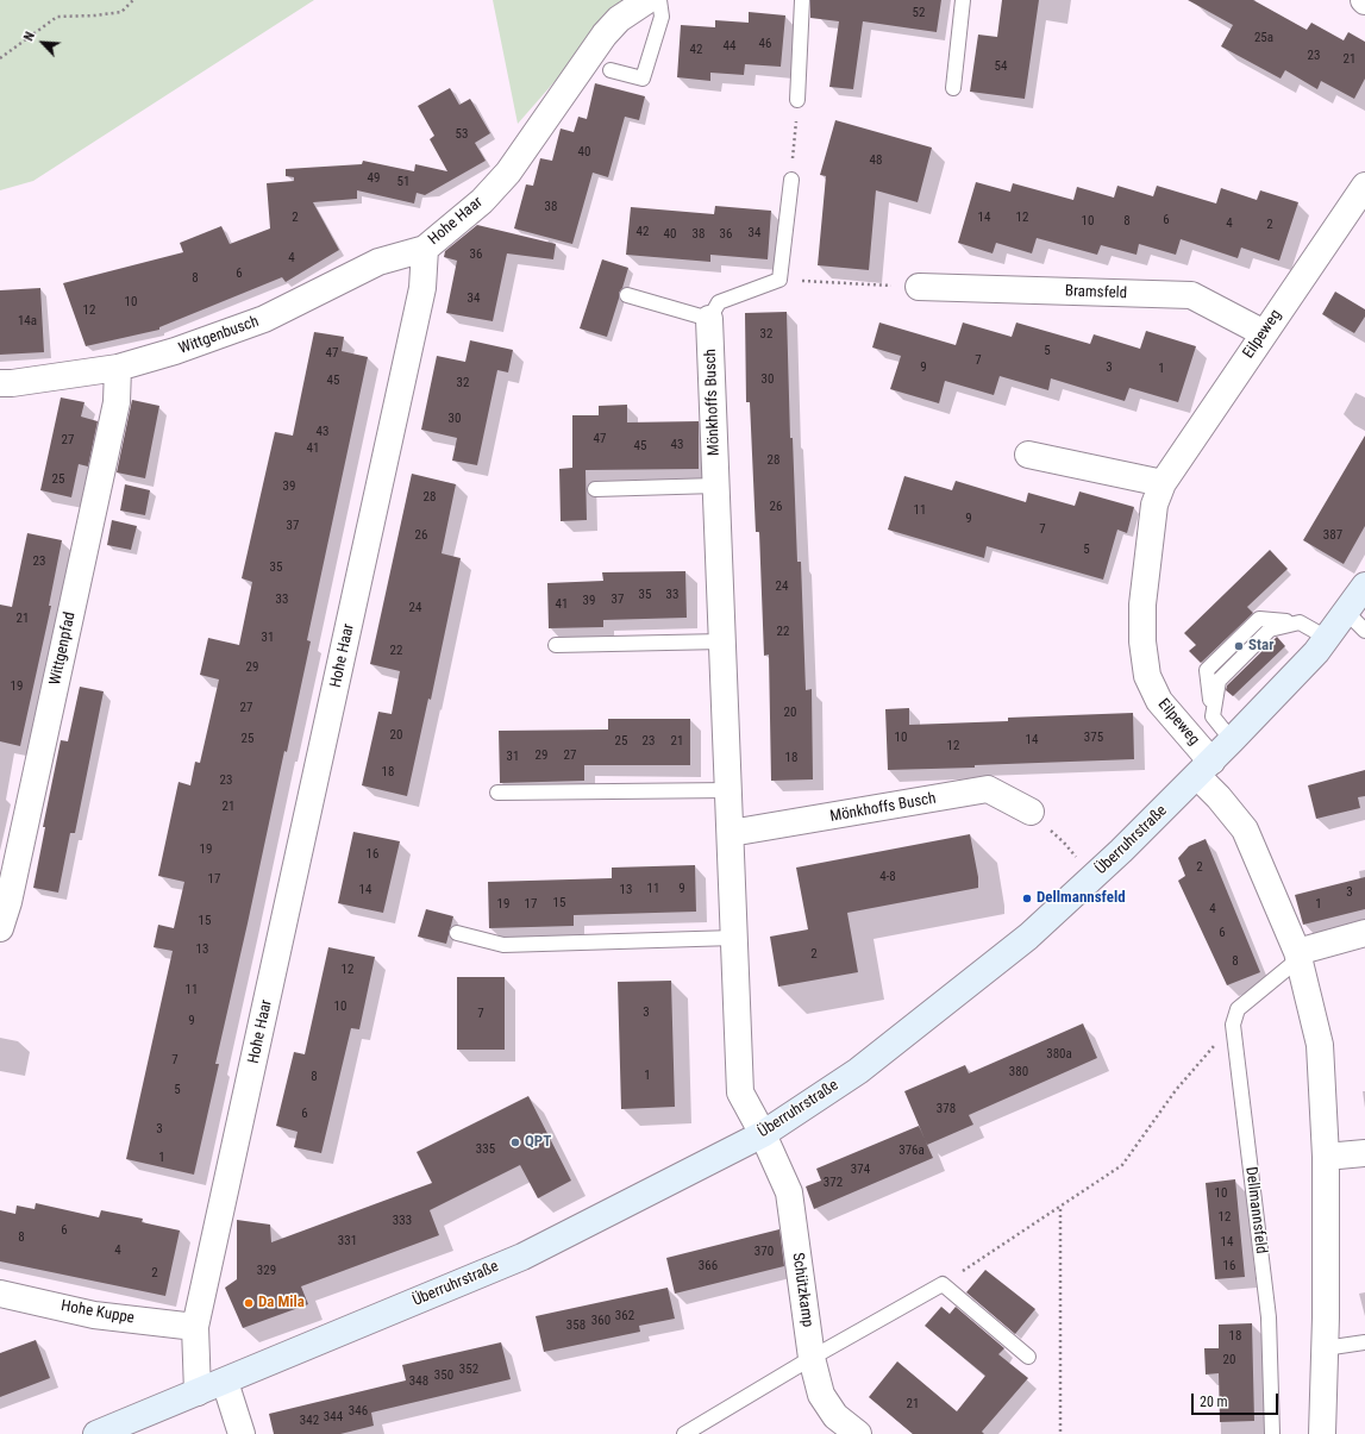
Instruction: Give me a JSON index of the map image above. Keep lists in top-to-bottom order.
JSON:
{
  "streets": {
    "main road": ["Überruhrstraße"],
    "street": [
      "Hohe Haar",
      "Bramsfeld",
      "Eilpeweg",
      "Wittgenbusch",
      "Mönkhoffs Busch",
      "Wittgenpfad",
      "Schützkamp",
      "Hohe Kuppe"
    ],
    "lane": ["Dellmannsfeld"]
  },
  "crossings": [
    ["Hohe Haar", "Wittgenbusch"],
    ["Hohe Haar", "Überruhrstraße"],
    ["Hohe Haar", "Hohe Kuppe"],
    ["Bramsfeld", "Eilpeweg"],
    ["Eilpeweg", "Überruhrstraße"],
    ["Wittgenbusch", "Wittgenpfad"],
    ["Mönkhoffs Busch", "Überruhrstraße"],
    ["Mönkhoffs Busch", "Schützkamp"],
    ["Überruhrstraße", "Schützkamp"]
  ],
  "places": [
    "Star",
    "Dellmannsfeld",
    "QPT",
    "Da Mila"
  ],
  "house_numbers": [
    "52",
    "25a",
    "46",
    "44",
    "42",
    "23",
    "21",
    "54",
    "53",
    "40",
    "48",
    "49",
    "51",
    "38",
    "2",
    "14",
    "12",
    "6",
    "10",
    "8",
    "4",
    "2",
    "42",
    "34",
    "40",
    "38",
    "36",
    "36",
    "4",
    "6",
    "8",
    "34",
    "10",
    "12",
    "14a",
    "32",
    "5",
    "47",
    "7",
    "9",
    "3",
    "1",
    "30",
    "45",
    "32",
    "30",
    "43",
    "47",
    "27",
    "43",
    "45",
    "41",
    "28",
    "25",
    "39",
    "28",
    "26",
    "11",
    "9",
    "37",
    "7",
    "26",
    "387",
    "5",
    "23",
    "35",
    "24",
    "35",
    "33",
    "33",
    "37",
    "39",
    "41",
    "24",
    "21",
    "22",
    "31",
    "22",
    "29",
    "19",
    "27",
    "20",
    "20",
    "10",
    "375",
    "25",
    "14",
    "25",
    "23",
    "21",
    "12",
    "29",
    "27",
    "31",
    "18",
    "18",
    "23",
    "21",
    "19",
    "16",
    "2",
    "4-8",
    "17",
    "11",
    "9",
    "14",
    "13",
    "3",
    "15",
    "19",
    "17",
    "1",
    "4",
    "15",
    "6",
    "13",
    "2",
    "8",
    "12",
    "11",
    "10",
    "3",
    "7",
    "9",
    "380a",
    "7",
    "380",
    "1",
    "8",
    "5",
    "378",
    "6",
    "3",
    "335",
    "376a",
    "1",
    "374",
    "372",
    "10",
    "12",
    "333",
    "6",
    "8",
    "331",
    "14",
    "4",
    "370",
    "366",
    "16",
    "329",
    "2",
    "362",
    "360",
    "358",
    "18",
    "20",
    "352",
    "350",
    "348",
    "21",
    "346",
    "344",
    "342"
  ],
  "scale_bar": "20 m",
  "north": "top left"
}
